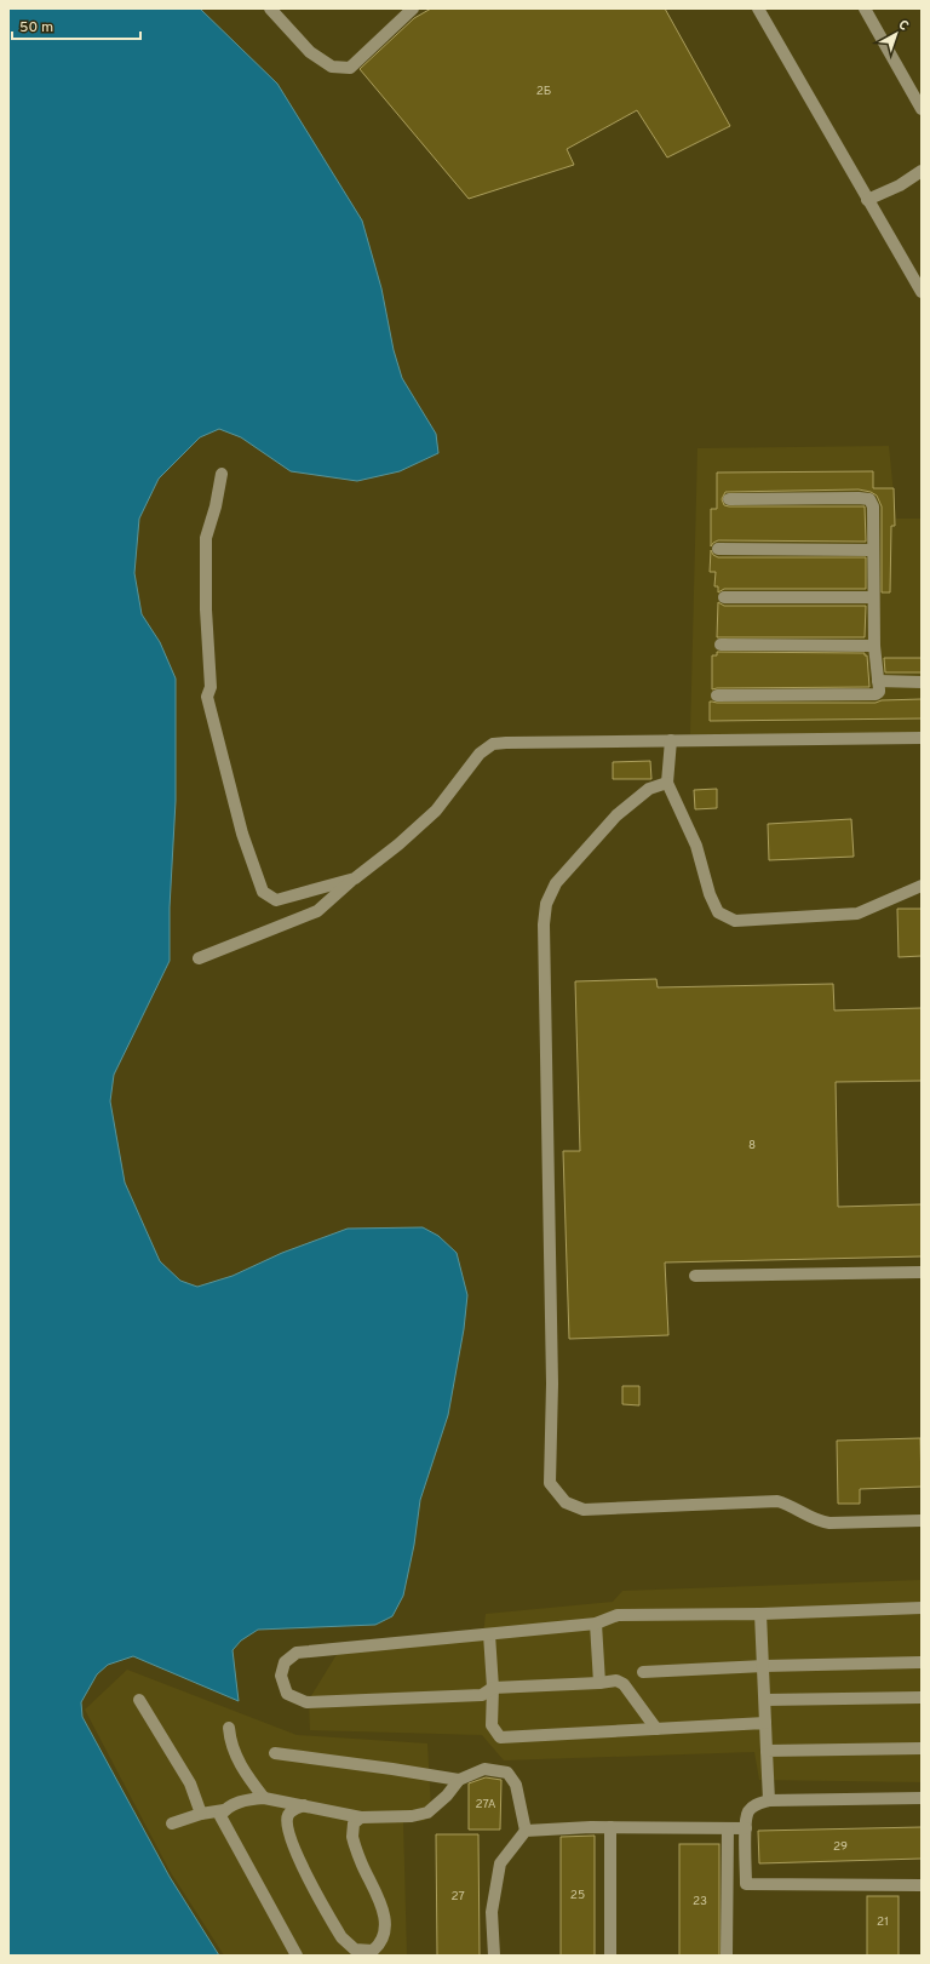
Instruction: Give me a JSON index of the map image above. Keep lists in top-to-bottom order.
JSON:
{
  "house_numbers": [
    "2Б",
    "8",
    "27А",
    "29",
    "25",
    "27",
    "23",
    "21"
  ],
  "scale_bar": "50 m",
  "north": "top right"
}
